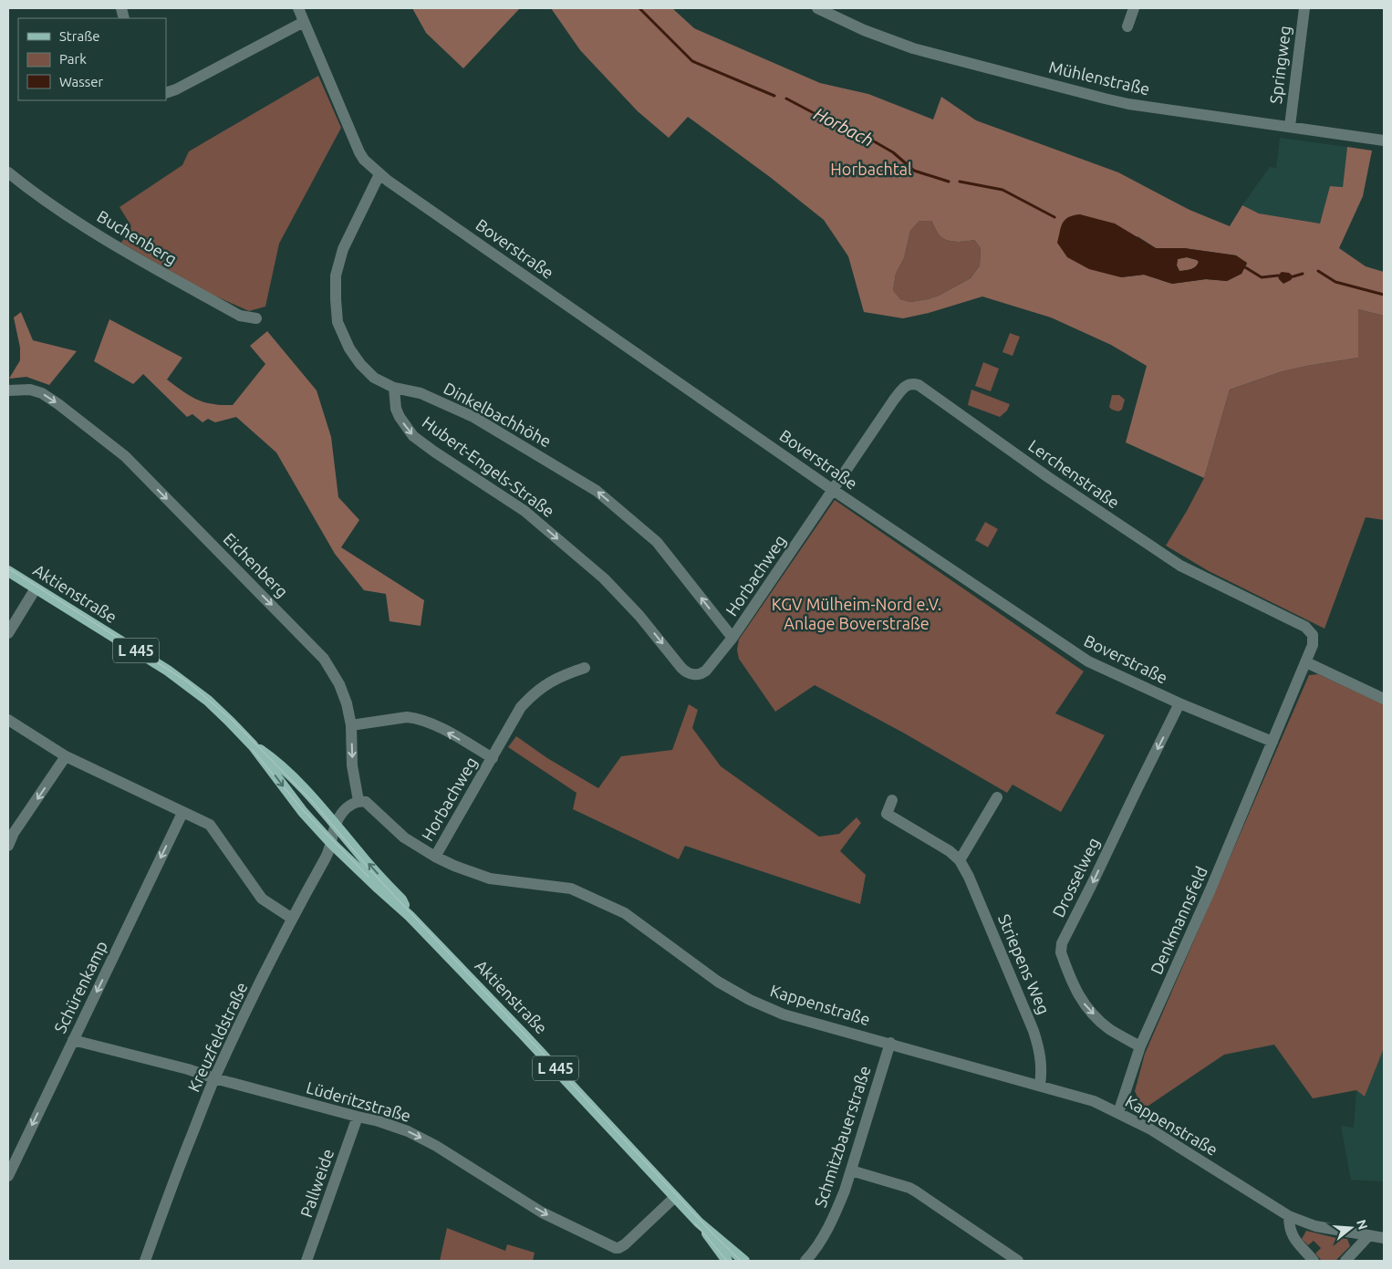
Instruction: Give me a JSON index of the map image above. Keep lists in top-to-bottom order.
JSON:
{
  "streets": {
    "main road": ["Aktienstraße", "L 445"],
    "street": [
      "Springweg",
      "Mühlenstraße",
      "Buchenberg",
      "Boverstraße",
      "Dinkelbachhöhe",
      "Hubert-Engels-Straße",
      "Lerchenstraße",
      "Eichenberg",
      "Horbachweg",
      "Drosselweg",
      "Denkmannsfeld",
      "Striepens Weg",
      "Schürenkamp",
      "Kappenstraße",
      "Kreuzfeldstraße",
      "Lüderitzstraße",
      "Schmitzbauerstraße",
      "Pallweide"
    ]
  },
  "crossings": [
    ["Springweg", "Mühlenstraße"],
    ["Boverstraße", "Dinkelbachhöhe"],
    ["Boverstraße", "Lerchenstraße"],
    ["Boverstraße", "Horbachweg"],
    ["Boverstraße", "Drosselweg"],
    ["Boverstraße", "Denkmannsfeld"],
    ["Dinkelbachhöhe", "Hubert-Engels-Straße"],
    ["Dinkelbachhöhe", "Horbachweg"],
    ["Hubert-Engels-Straße", "Horbachweg"],
    ["Lerchenstraße", "Horbachweg"],
    ["Eichenberg", "Horbachweg"],
    ["Eichenberg", "Kappenstraße"],
    ["Horbachweg", "Kappenstraße"],
    ["Aktienstraße", "Kreuzfeldstraße"],
    ["Aktienstraße", "Lüderitzstraße"],
    ["Drosselweg", "Denkmannsfeld"],
    ["Denkmannsfeld", "Kappenstraße"],
    ["Striepens Weg", "Kappenstraße"],
    ["Schürenkamp", "Lüderitzstraße"],
    ["Kappenstraße", "Schmitzbauerstraße"],
    ["Kreuzfeldstraße", "Lüderitzstraße"],
    ["Lüderitzstraße", "Pallweide"]
  ],
  "one_way": [
    "Dinkelbachhöhe",
    "Hubert-Engels-Straße",
    "Eichenberg",
    "Drosselweg",
    "Schürenkamp",
    "Lüderitzstraße"
  ],
  "water": ["Horbach"],
  "parks": ["Horbachtal", "KGV Mülheim-Nord e.V. Anlage Boverstraße"],
  "legend": ["Straße", "Park", "Wasser"],
  "north": "right"
}
